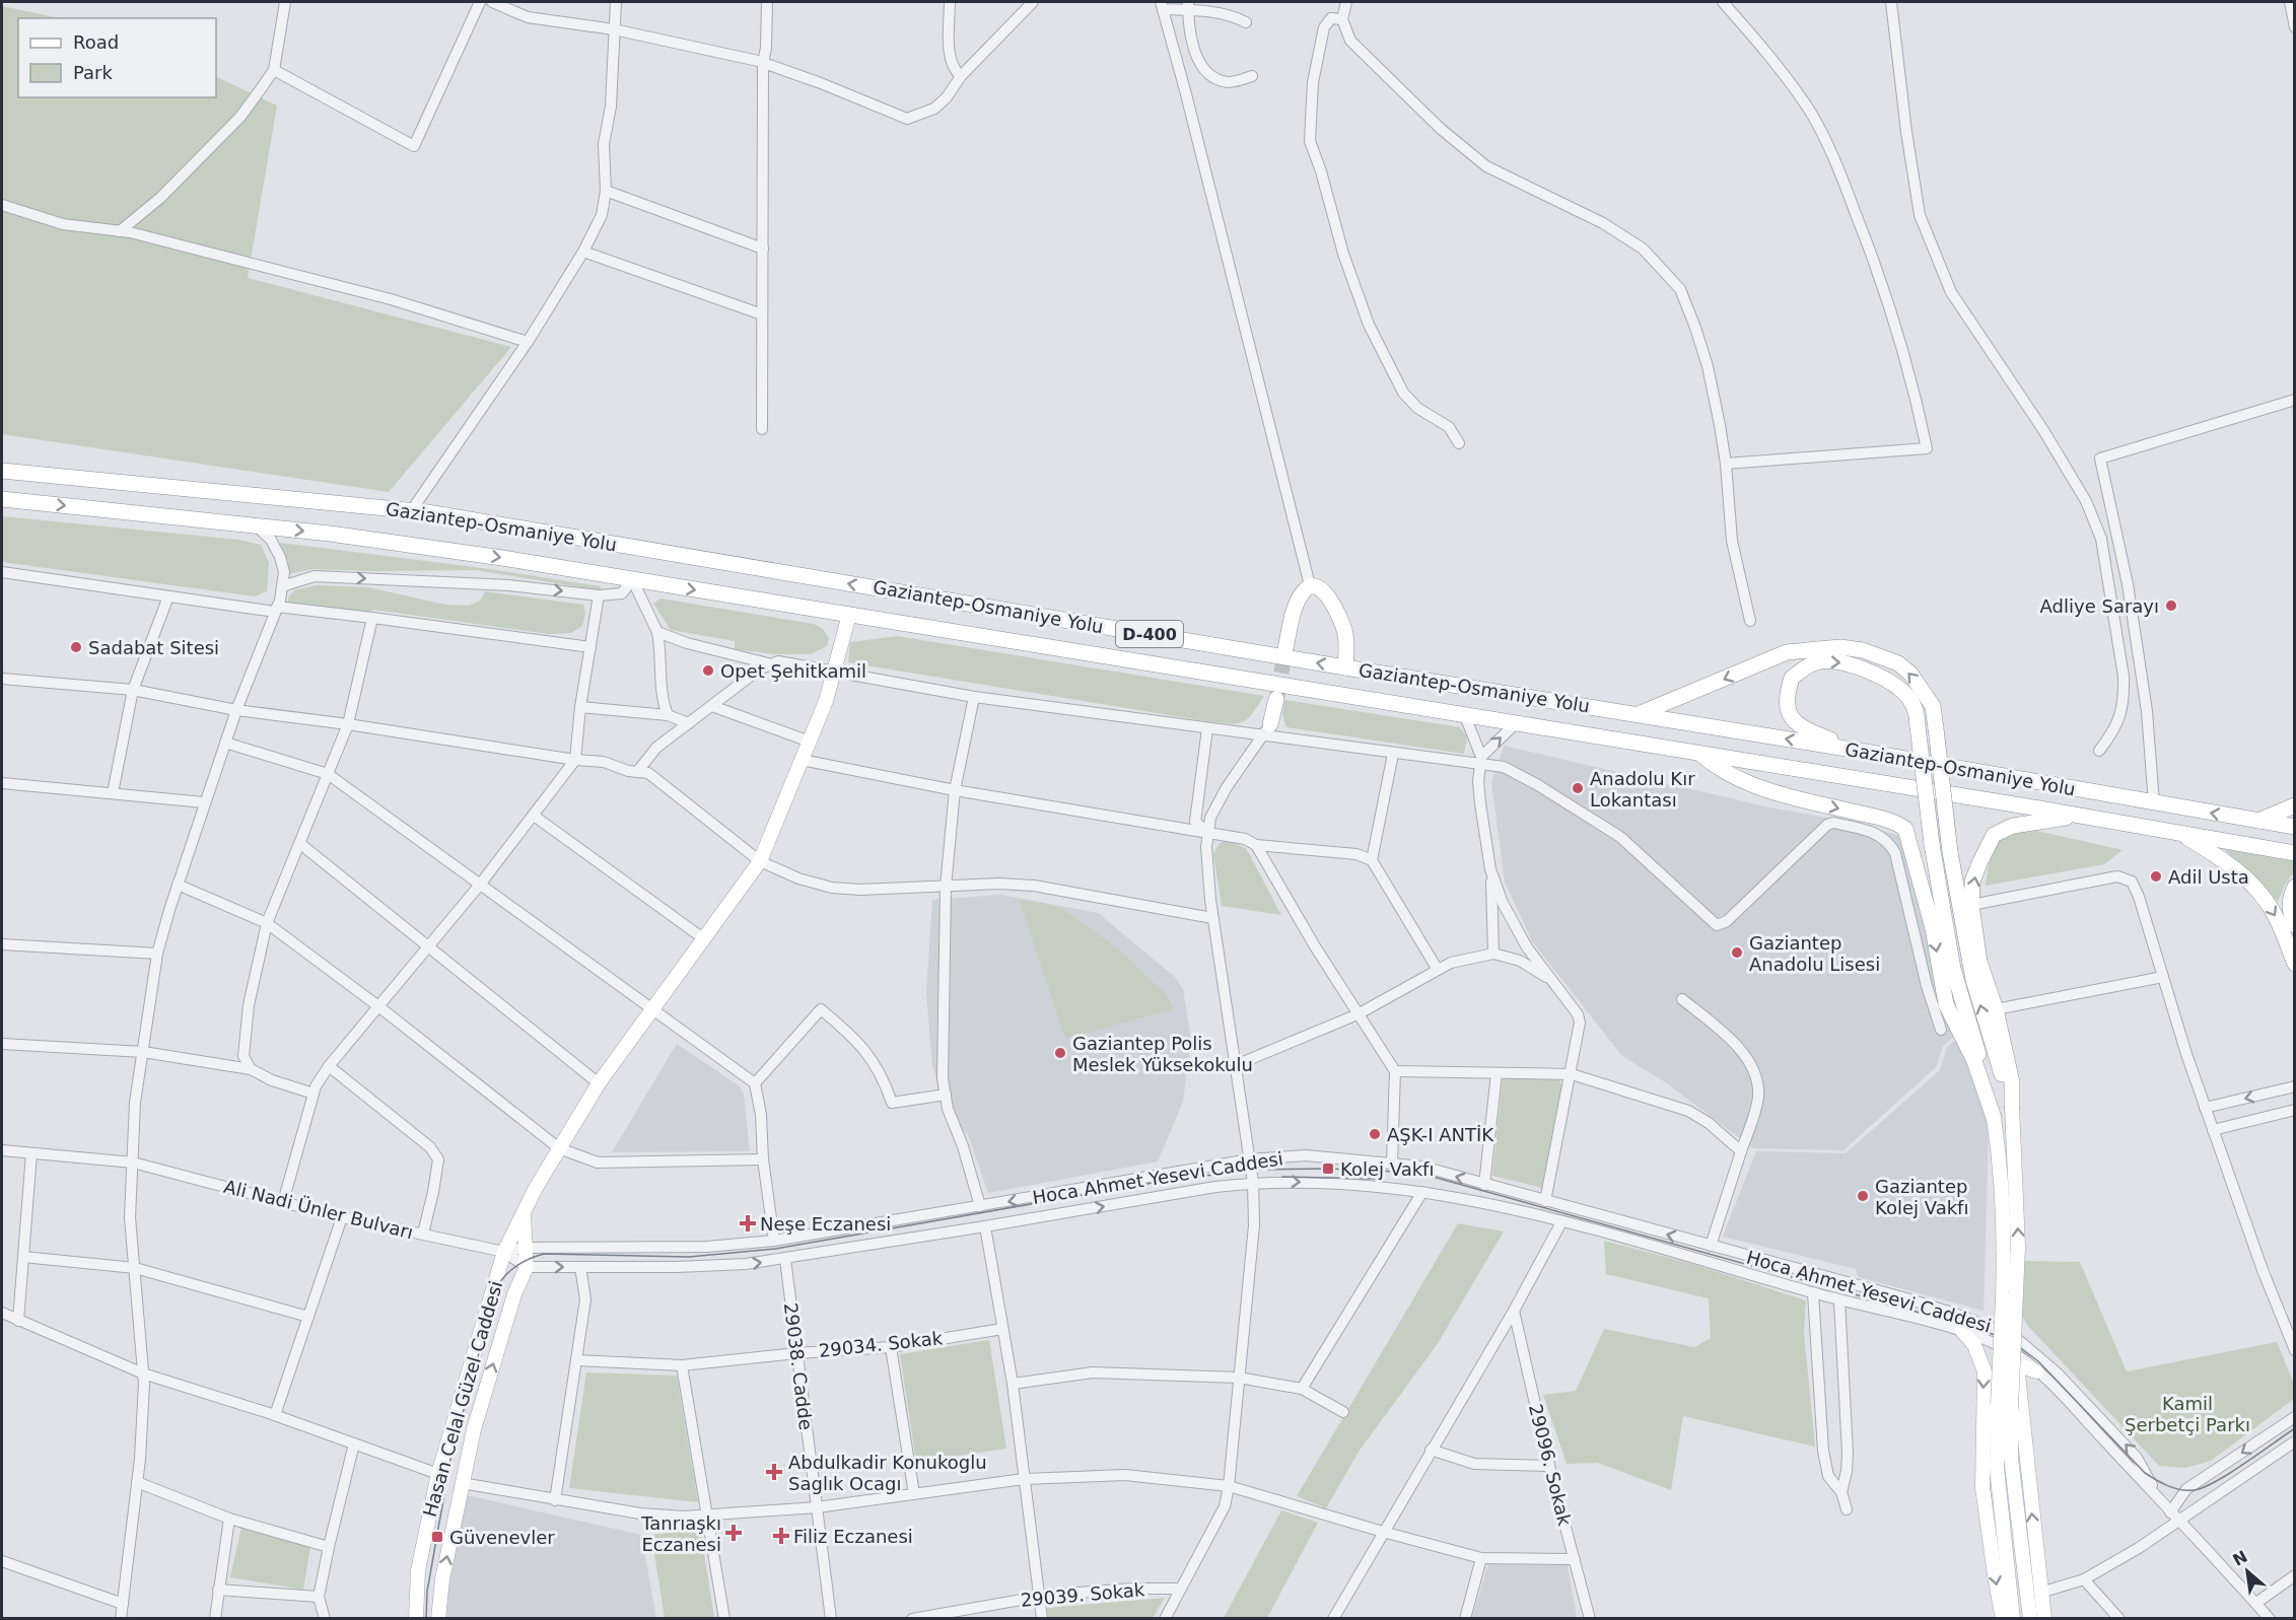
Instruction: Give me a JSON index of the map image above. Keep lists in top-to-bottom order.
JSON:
{
  "streets": {
    "highway": ["Gaziantep-Osmaniye Yolu", "D-400"],
    "main road": ["Hasan Celal Güzel Caddesi"],
    "street": [
      "Hoca Ahmet Yesevi Caddesi",
      "Ali Nadi Ünler Bulvarı",
      "29034. Sokak",
      "29038. Cadde",
      "29096. Sokak",
      "29039. Sokak"
    ]
  },
  "crossings": [
    ["Gaziantep-Osmaniye Yolu", "Hasan Celal Güzel Caddesi"],
    ["Hoca Ahmet Yesevi Caddesi", "Ali Nadi Ünler Bulvarı"],
    ["Hoca Ahmet Yesevi Caddesi", "29038. Cadde"],
    ["Hoca Ahmet Yesevi Caddesi", "Hasan Celal Güzel Caddesi"],
    ["Ali Nadi Ünler Bulvarı", "Hasan Celal Güzel Caddesi"],
    ["29034. Sokak", "29038. Cadde"]
  ],
  "parks": ["Kamil Şerbetçi Parkı"],
  "places": {
    "other": [
      "Adliye Sarayı",
      "Sadabat Sitesi",
      "Opet Şehitkamil",
      "Anadolu Kır Lokantası",
      "Adil Usta",
      "Gaziantep Anadolu Lisesi",
      "Gaziantep Polis Meslek Yüksekokulu",
      "AŞK-I ANTİK",
      "Gaziantep Kolej Vakfı"
    ],
    "transit": ["Kolej Vakfı", "Güvenevler"],
    "health": [
      "Neşe Eczanesi",
      "Abdulkadir Konukoglu Saglık Ocagı",
      "Tanrıaşkı Eczanesi",
      "Filiz Eczanesi"
    ]
  },
  "legend": ["Road", "Park"],
  "north": "top left"
}
